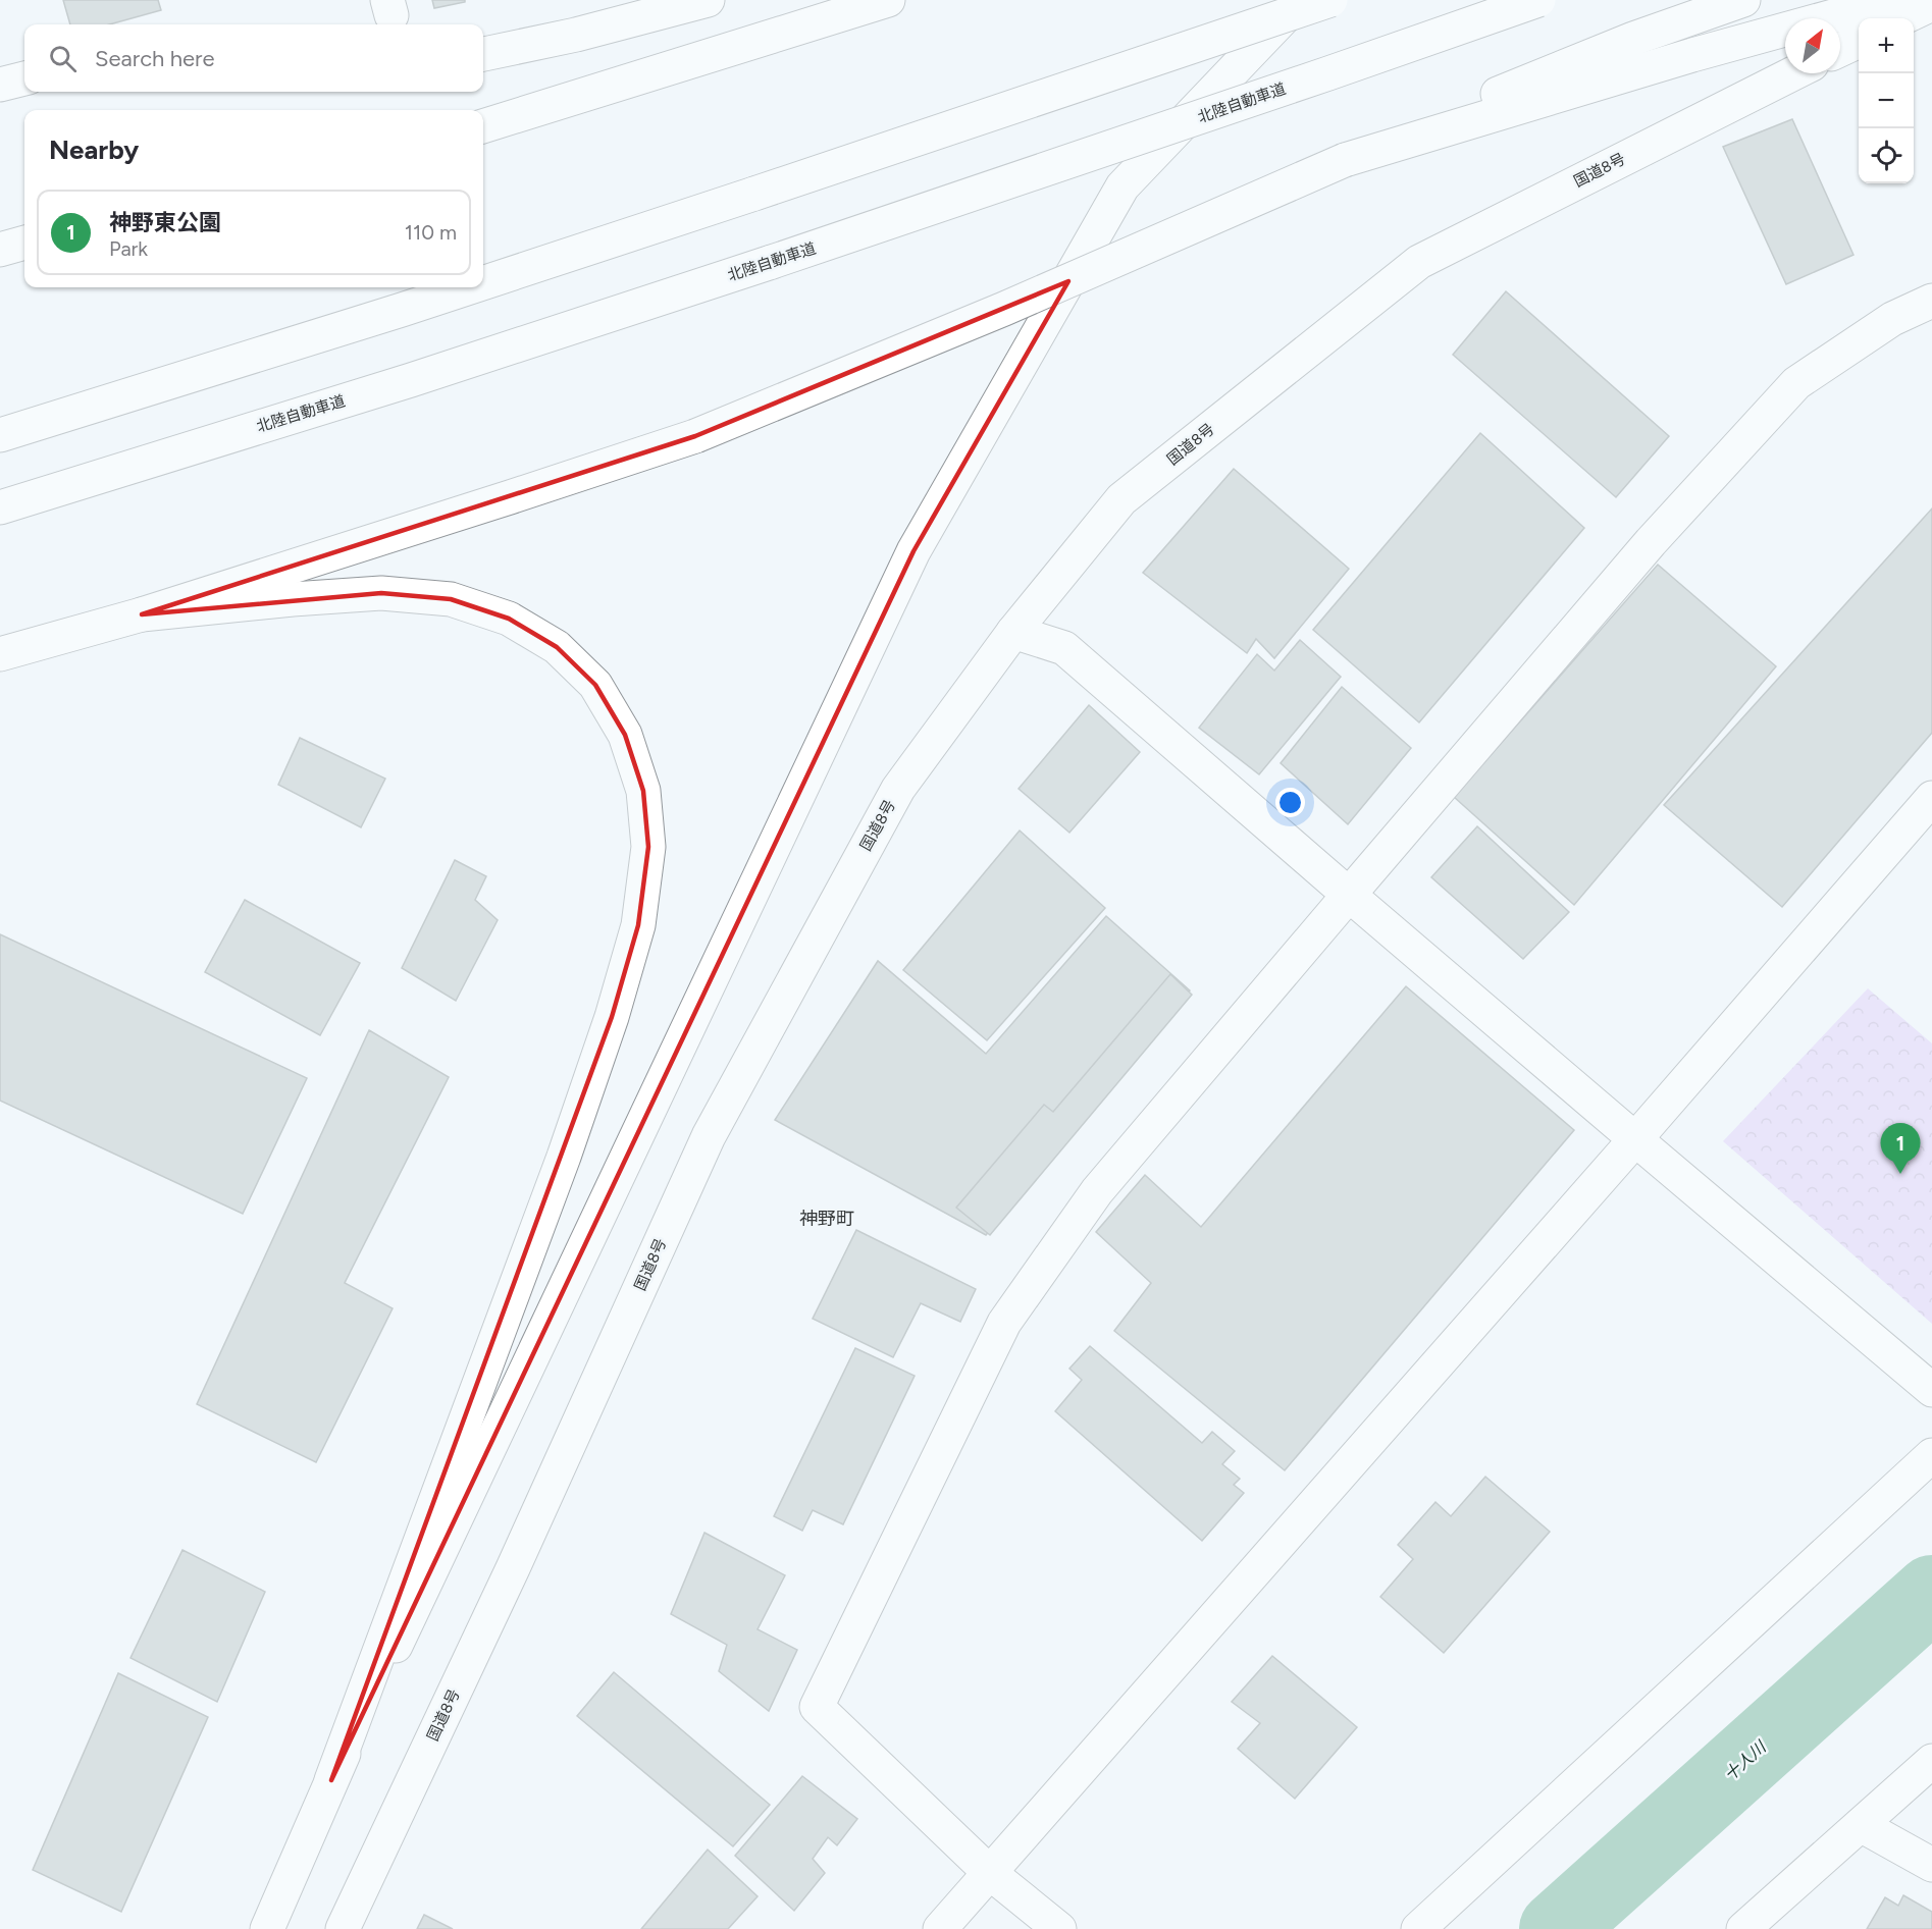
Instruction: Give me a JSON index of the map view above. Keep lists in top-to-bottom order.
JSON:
{
  "streets": {
    "main road": ["北陸自動車道", "国道8号"]
  },
  "districts": ["神野町"],
  "water": ["十人川"],
  "north": "top right",
  "page": {
    "map_buttons": ["+", "−"],
    "search": "Search here",
    "heading": "Nearby",
    "list": [
      {
        "mark": "1",
        "name": "神野東公園",
        "note": "Park",
        "value": "110 m"
      }
    ],
    "pins": "1"
  }
}
